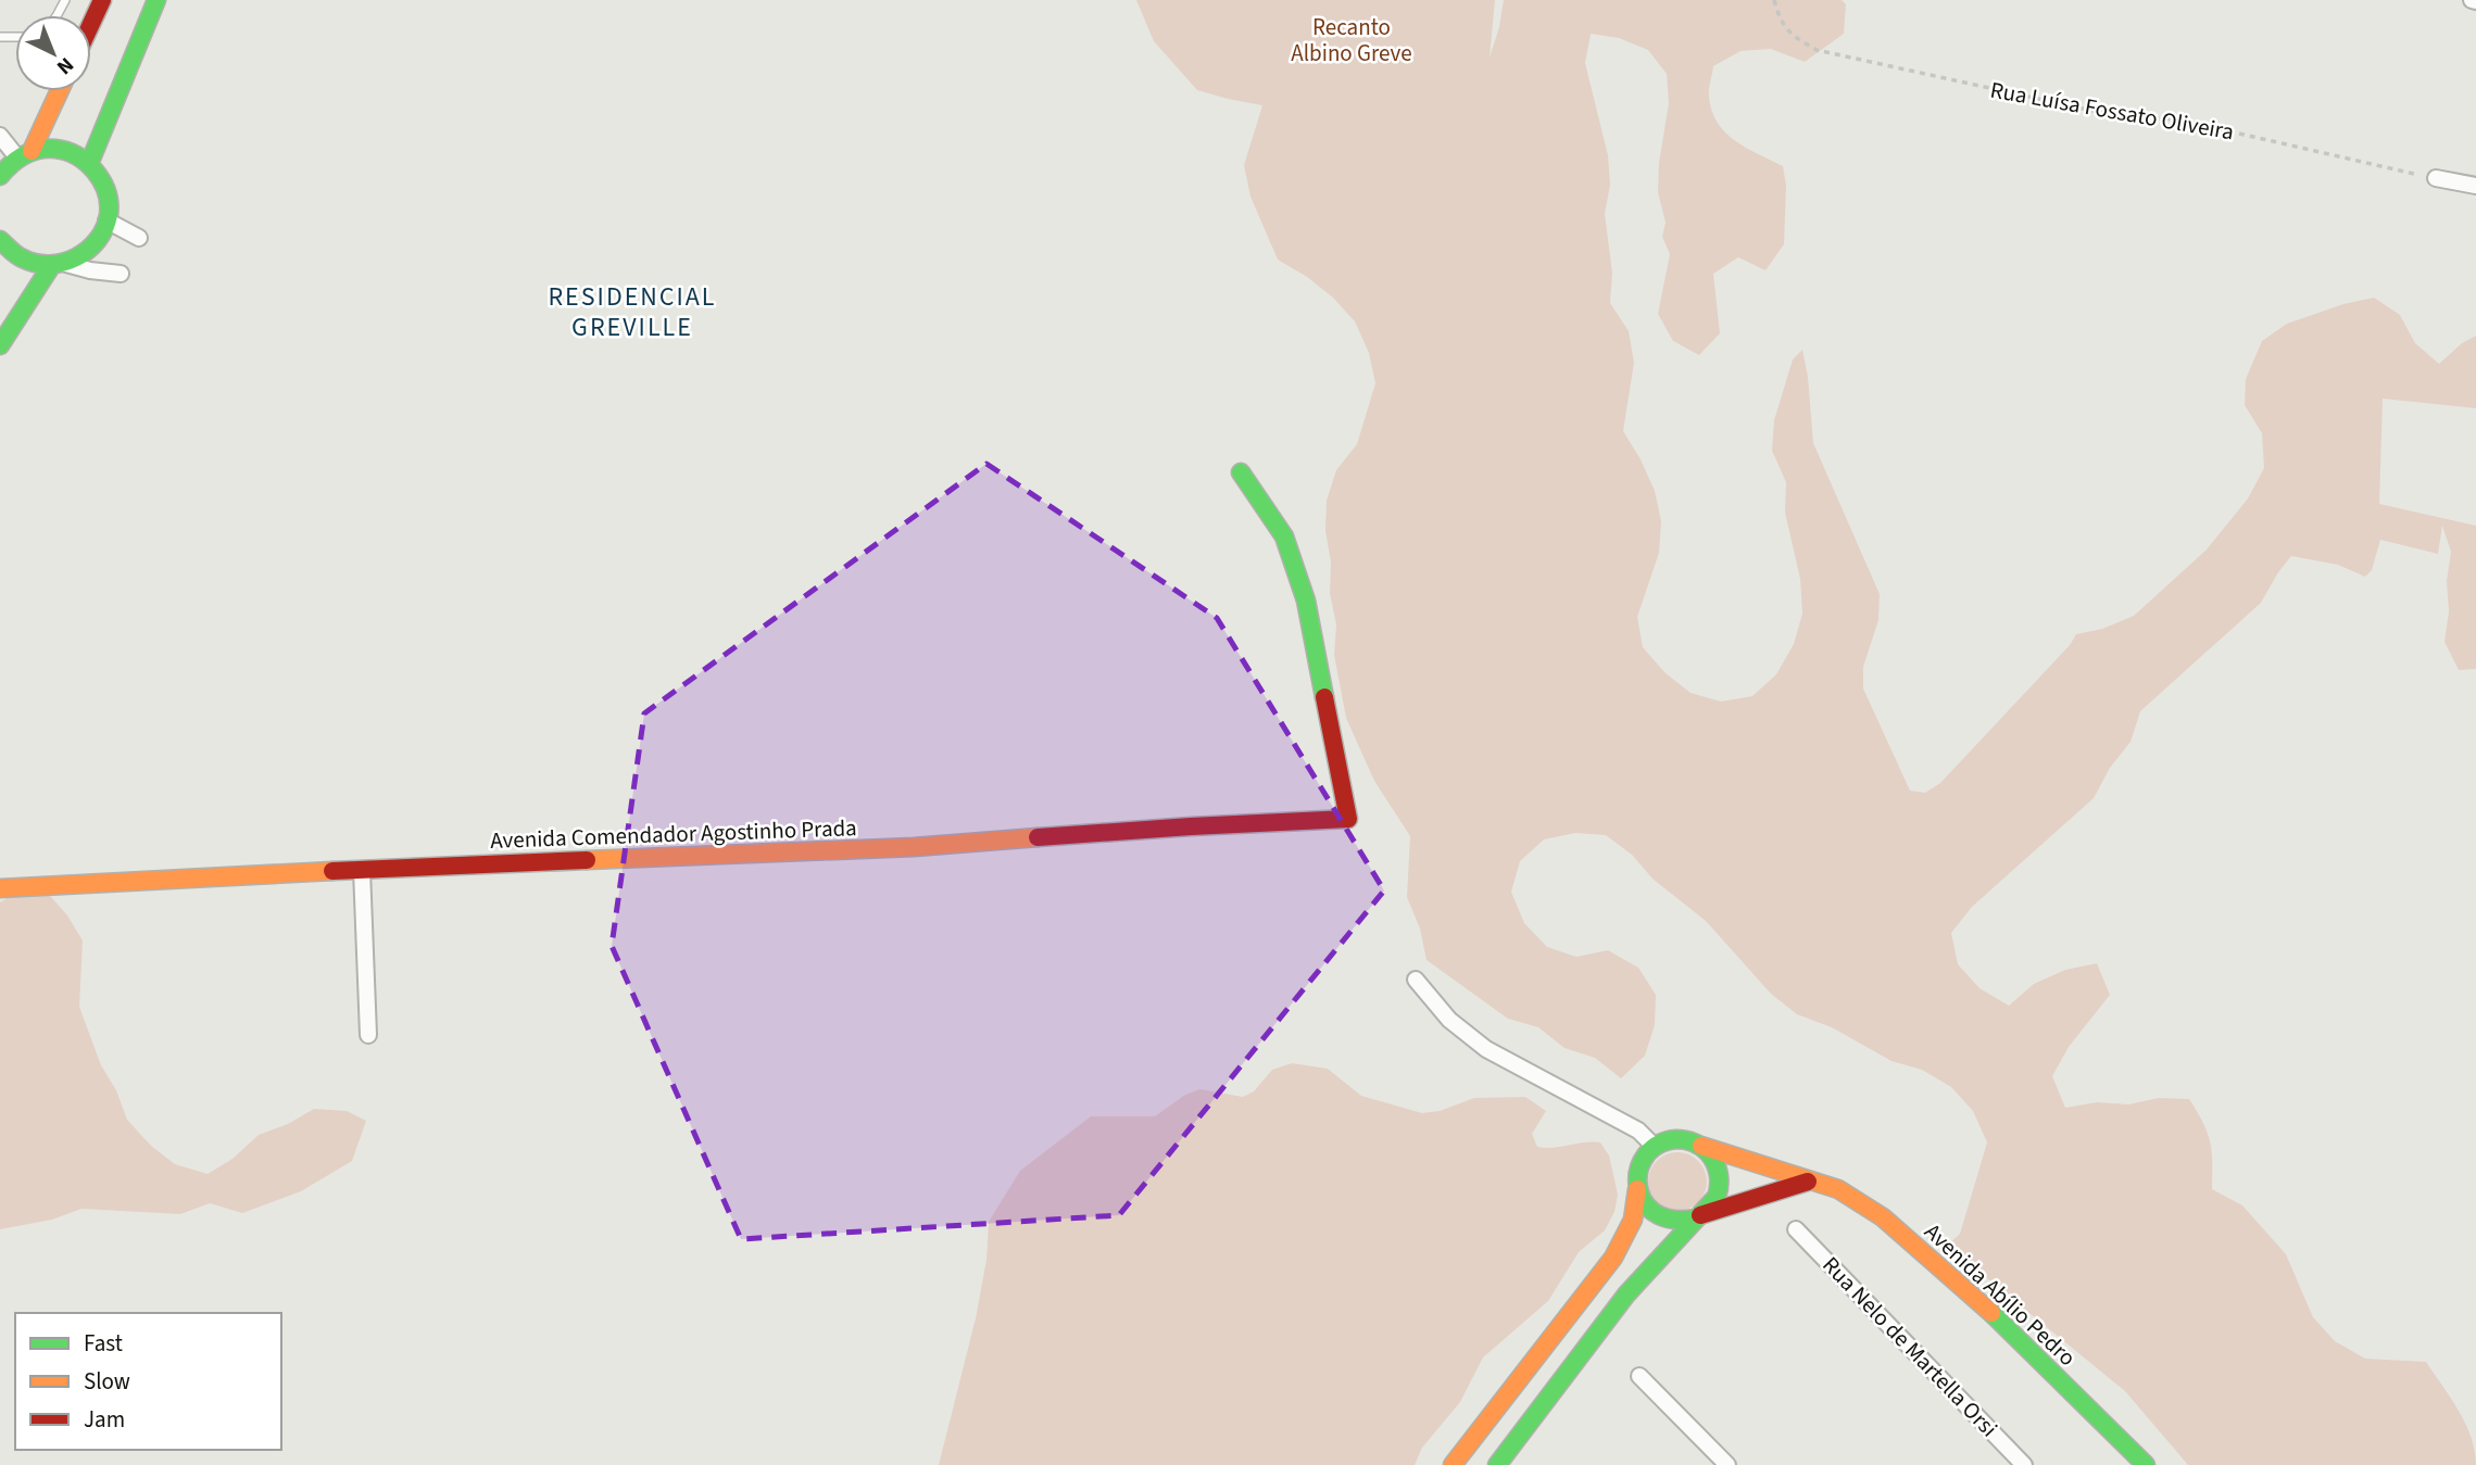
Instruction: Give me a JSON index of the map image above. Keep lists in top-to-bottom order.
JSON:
{
  "streets": {
    "street": ["Avenida Comendador Agostinho Prada", "Avenida Abílio Pedro", "Rua Nelo de Martella Orsi"],
    "path": ["Rua Luísa Fossato Oliveira"]
  },
  "districts": ["RESIDENCIAL GREVILLE"],
  "parks": ["Recanto Albino Greve"],
  "legend": ["Fast", "Slow", "Jam"],
  "north": "bottom right"
}
